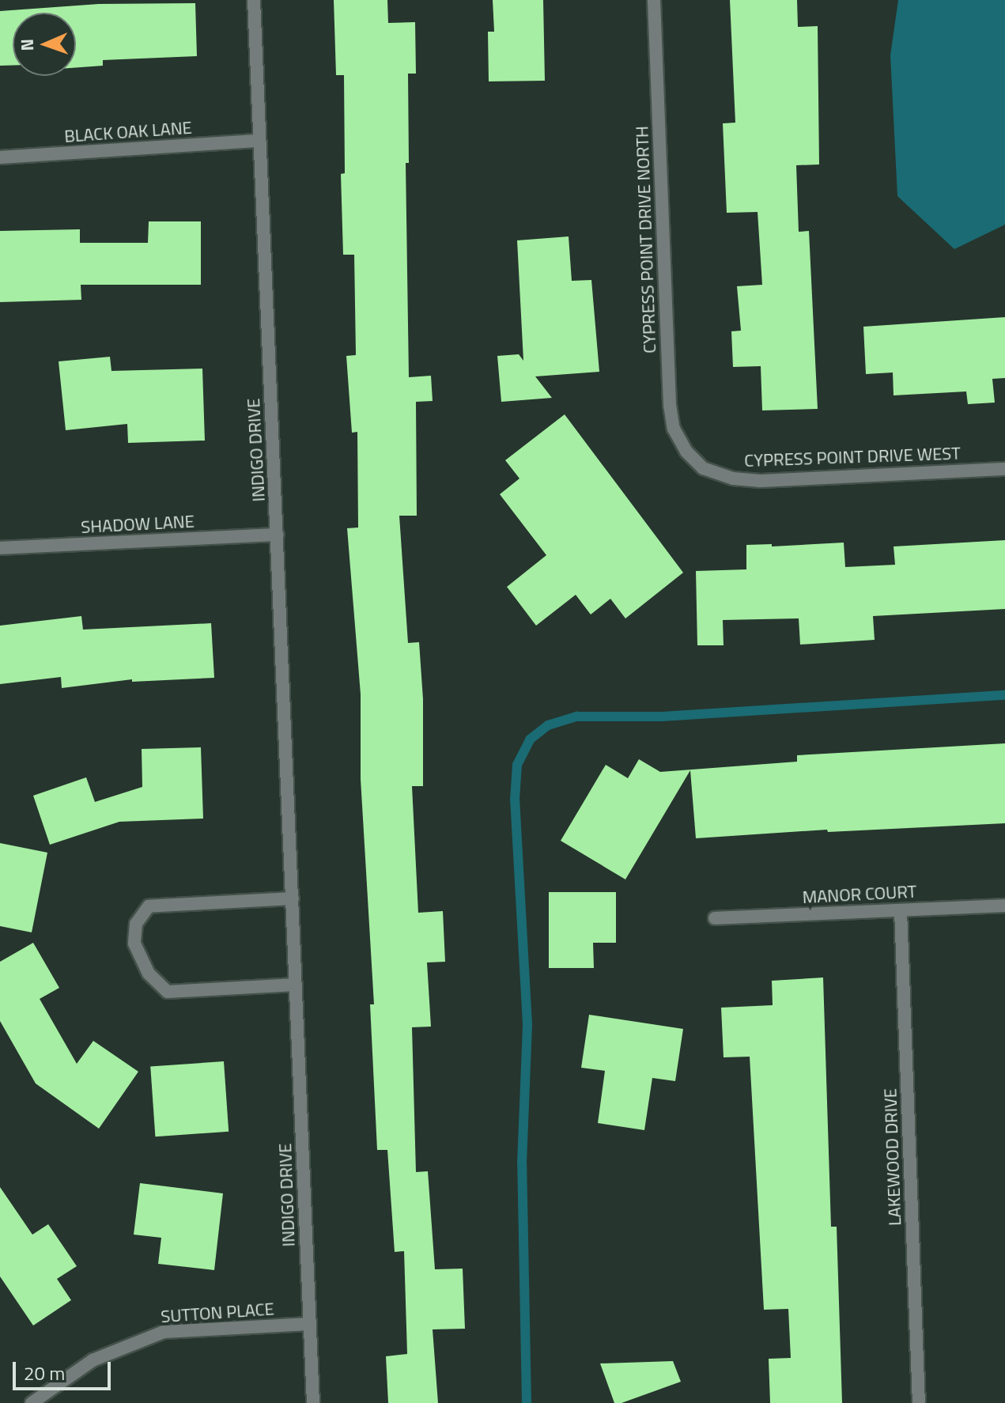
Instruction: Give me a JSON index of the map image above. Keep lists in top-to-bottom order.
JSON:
{
  "streets": {
    "street": [
      "BLACK OAK LANE",
      "CYPRESS POINT DRIVE NORTH",
      "INDIGO DRIVE",
      "CYPRESS POINT DRIVE WEST",
      "SHADOW LANE",
      "MANOR COURT",
      "LAKEWOOD DRIVE",
      "SUTTON PLACE"
    ]
  },
  "crossings": [
    ["BLACK OAK LANE", "INDIGO DRIVE"],
    ["CYPRESS POINT DRIVE NORTH", "CYPRESS POINT DRIVE WEST"],
    ["INDIGO DRIVE", "SHADOW LANE"],
    ["INDIGO DRIVE", "SUTTON PLACE"],
    ["MANOR COURT", "LAKEWOOD DRIVE"]
  ],
  "scale_bar": "20 m",
  "north": "left"
}
